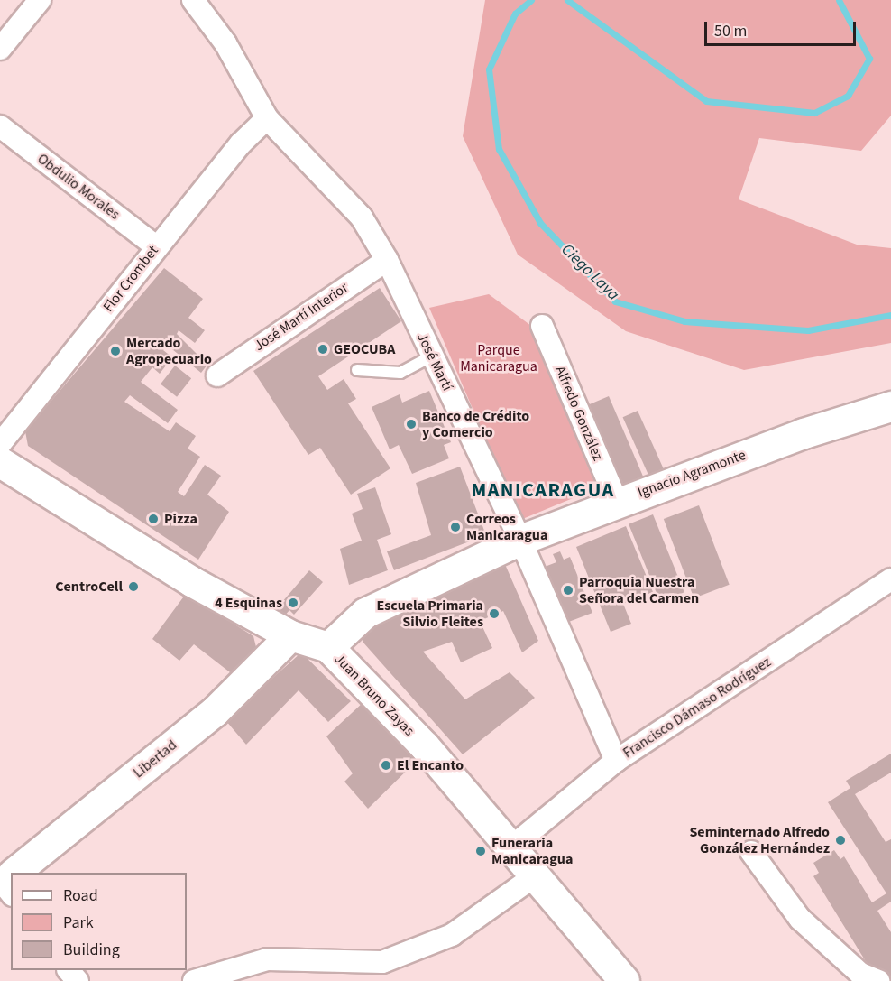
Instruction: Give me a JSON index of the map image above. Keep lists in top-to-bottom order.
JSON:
{
  "streets": {
    "main road": ["Ignacio Agramonte", "Juan Bruno Zayas", "Libertad"],
    "street": [
      "Obdulio Morales",
      "Flor Crombet",
      "José Martí Interior",
      "José Martí",
      "Alfredo González",
      "Francisco Dámaso Rodríguez"
    ]
  },
  "crossings": [
    ["Obdulio Morales", "Flor Crombet"],
    ["Flor Crombet", "José Martí"],
    ["José Martí Interior", "José Martí"],
    ["José Martí", "Ignacio Agramonte"],
    ["José Martí", "Francisco Dámaso Rodríguez"],
    ["Alfredo González", "Ignacio Agramonte"],
    ["Ignacio Agramonte", "Juan Bruno Zayas"],
    ["Juan Bruno Zayas", "Francisco Dámaso Rodríguez"],
    ["Juan Bruno Zayas", "Libertad"]
  ],
  "districts": ["MANICARAGUA"],
  "water": ["Ciego Laya"],
  "parks": ["Parque Manicaragua"],
  "places": [
    "GEOCUBA",
    "Mercado Agropecuario",
    "Banco de Crédito y Comercio",
    "Pizza",
    "Correos Manicaragua",
    "CentroCell",
    "Parroquia Nuestra Señora del Carmen",
    "4 Esquinas",
    "Escuela Primaria Silvio Fleites",
    "El Encanto",
    "Seminternado Alfredo González Hernández",
    "Funeraria Manicaragua"
  ],
  "legend": ["Road", "Park", "Building"],
  "scale_bar": "50 m"
}
